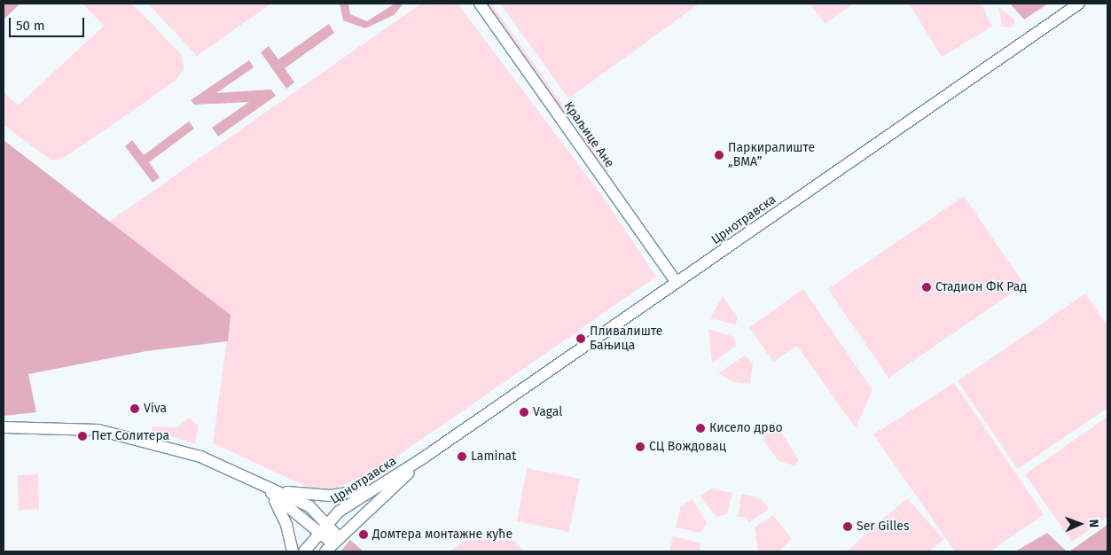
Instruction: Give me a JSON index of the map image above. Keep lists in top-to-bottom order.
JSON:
{
  "streets": {
    "main road": ["Краљице Ане", "Црнотравска"]
  },
  "crossings": [
    ["Краљице Ане", "Црнотравска"]
  ],
  "places": [
    "Паркиралиште „ВМА”",
    "Стадион ФК Рад",
    "Пливалиште Бањица",
    "Viva",
    "Vagal",
    "Кисело дрво",
    "Пет Солитера",
    "СЦ Вождовац",
    "Laminat",
    "Ser Gilles",
    "Домтера монтажне куће"
  ],
  "scale_bar": "50 m",
  "north": "right"
}
